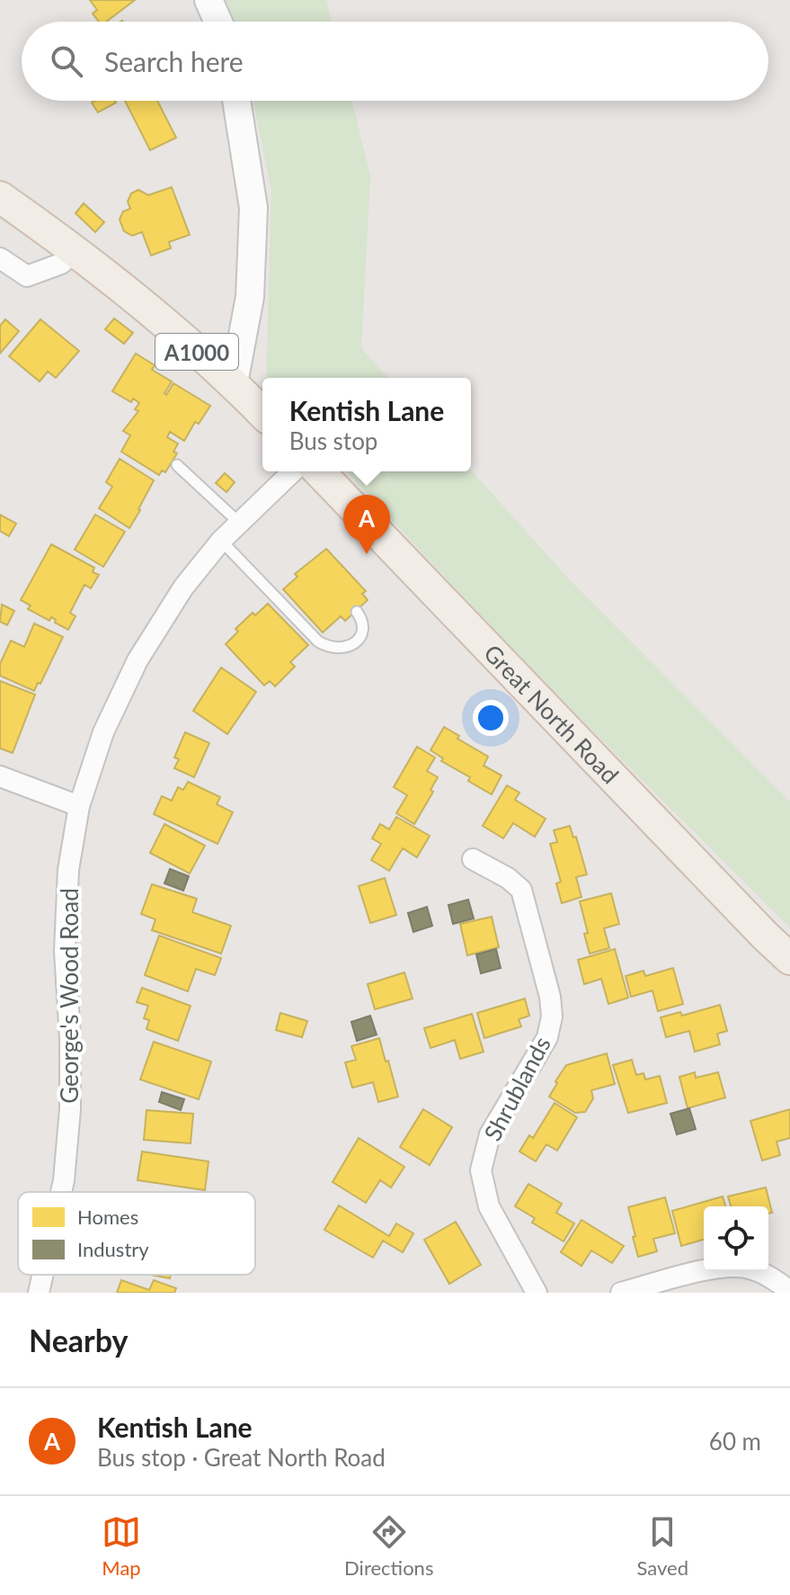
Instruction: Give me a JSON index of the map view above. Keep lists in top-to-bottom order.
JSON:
{
  "streets": {
    "main road": ["A1000", "Great North Road"],
    "street": ["George's Wood Road", "Shrublands"]
  },
  "legend": ["Homes", "Industry"],
  "page": {
    "search": "Search here",
    "popup": ["Kentish Lane", "Bus stop"],
    "pins": "A",
    "heading": "Nearby",
    "list": [
      {
        "mark": "A",
        "name": "Kentish Lane",
        "note": "Bus stop · Great North Road",
        "value": "60 m"
      }
    ],
    "nav": ["Map", "Directions", "Saved"]
  }
}
